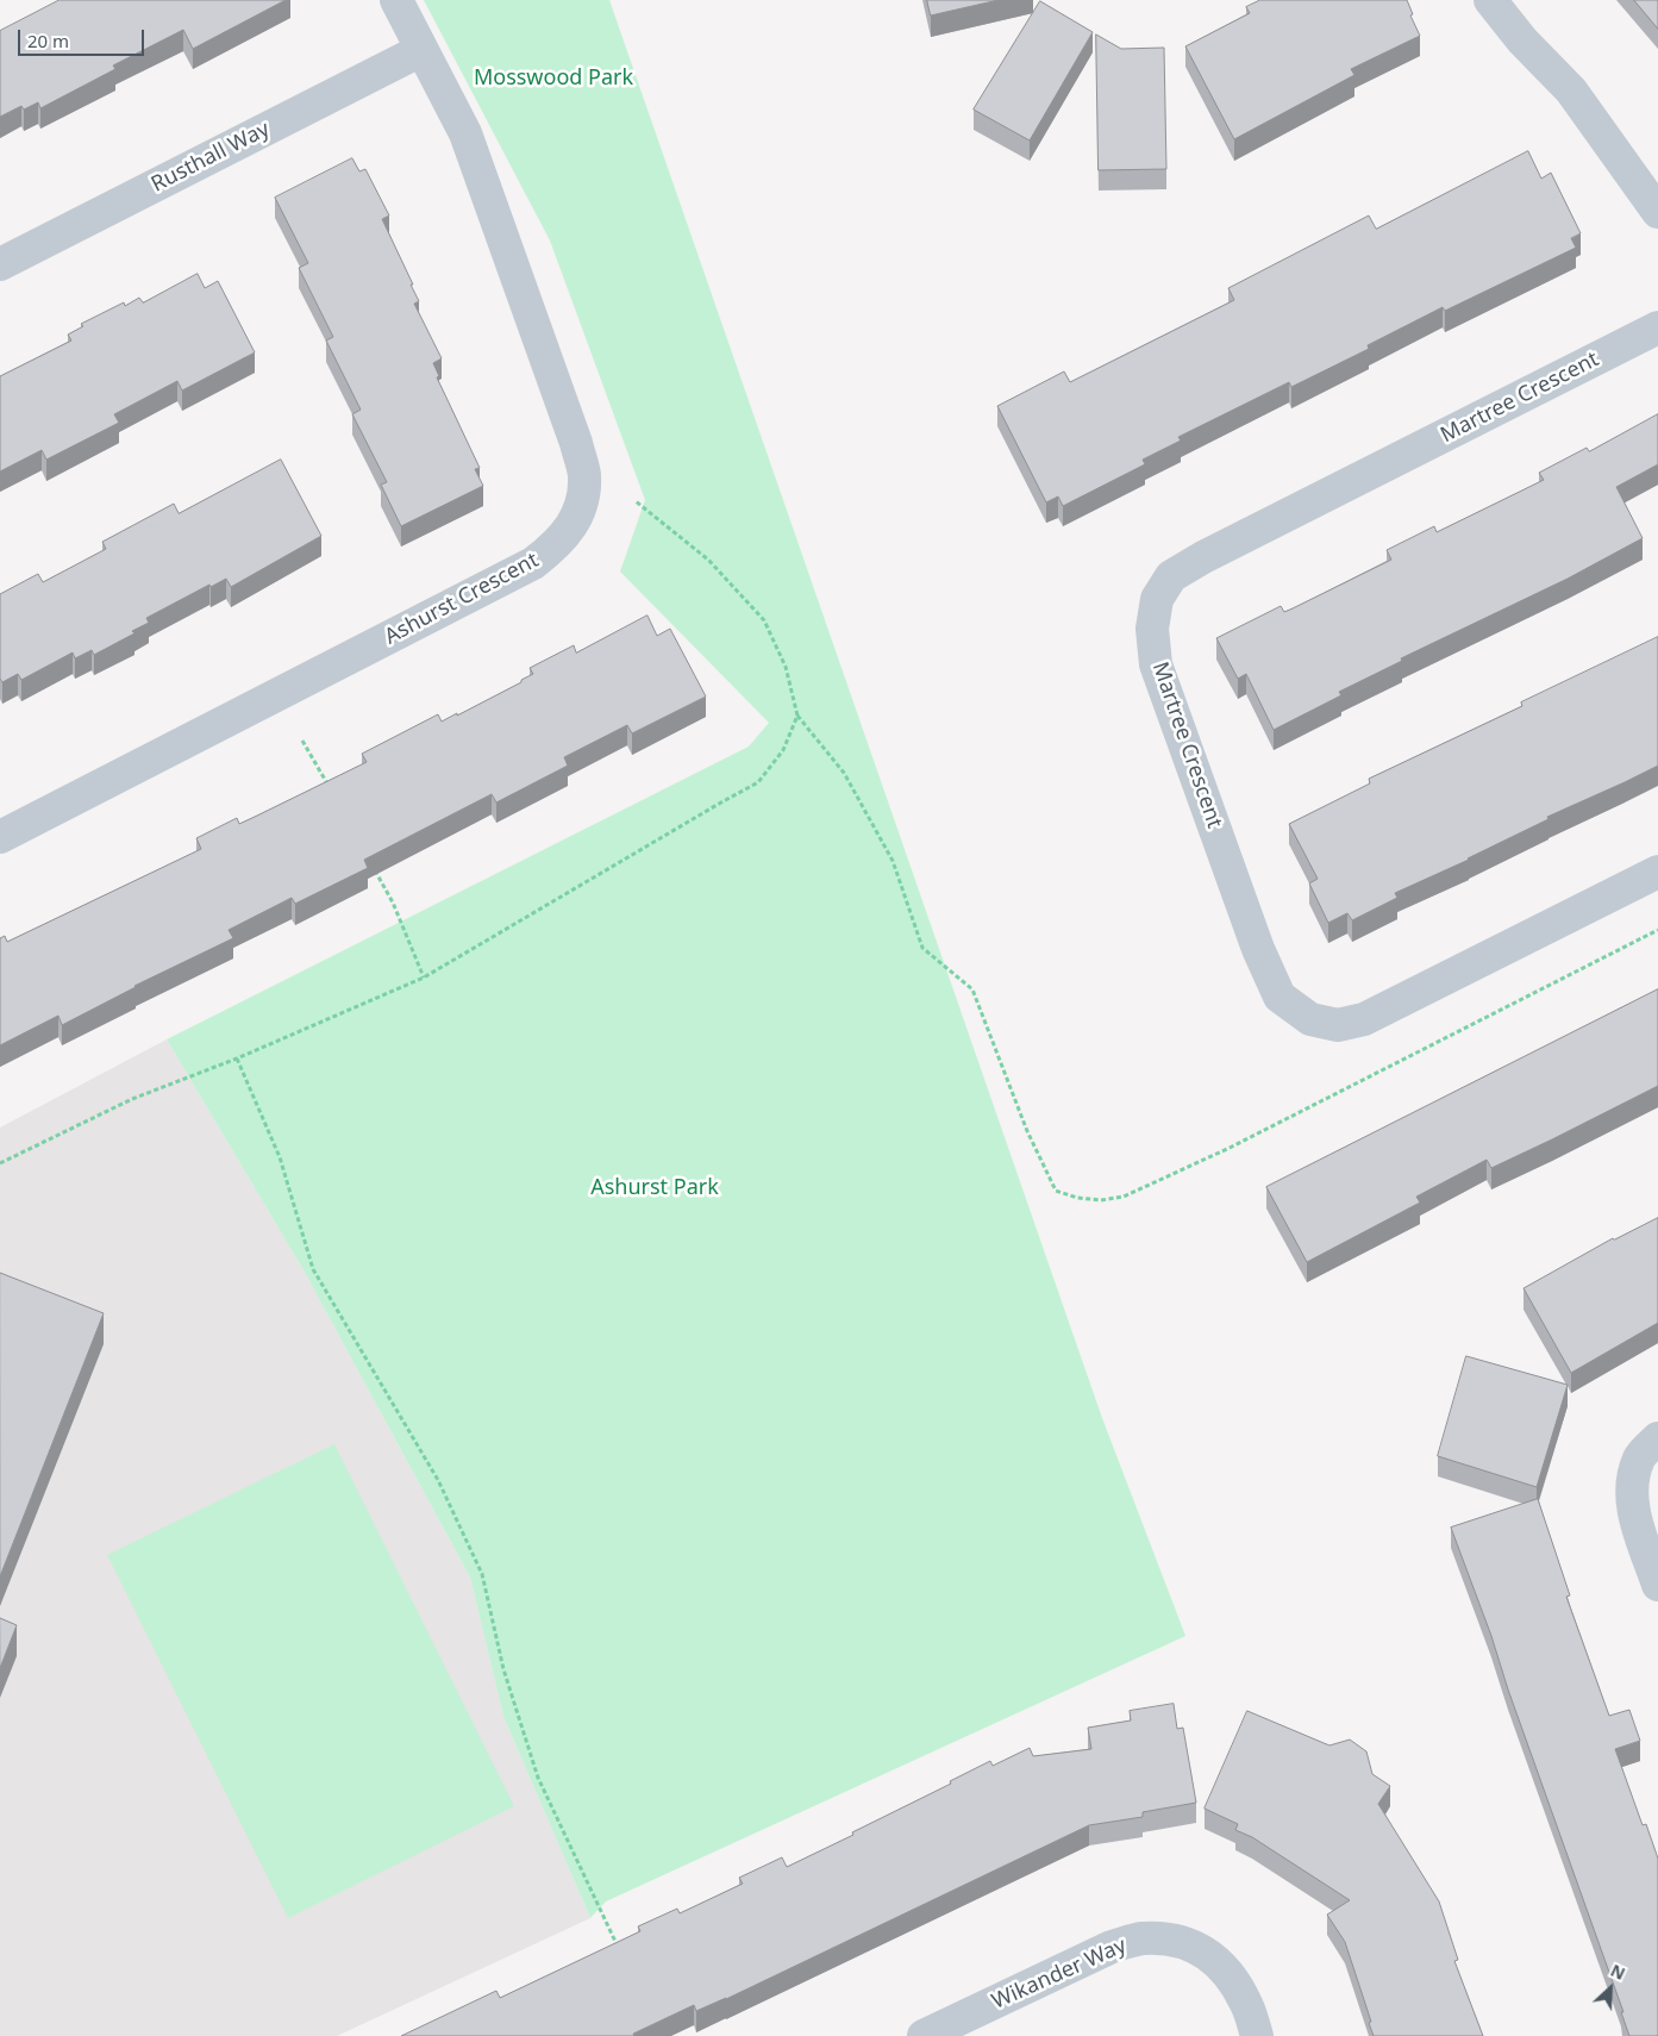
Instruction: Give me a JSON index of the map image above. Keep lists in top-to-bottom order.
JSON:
{
  "streets": {
    "street": [
      "Rusthall Way",
      "Martree Crescent",
      "Ashurst Crescent",
      "Wikander Way"
    ]
  },
  "crossings": [
    ["Rusthall Way", "Ashurst Crescent"]
  ],
  "parks": ["Mosswood Park", "Ashurst Park"],
  "scale_bar": "20 m",
  "north": "top right"
}
